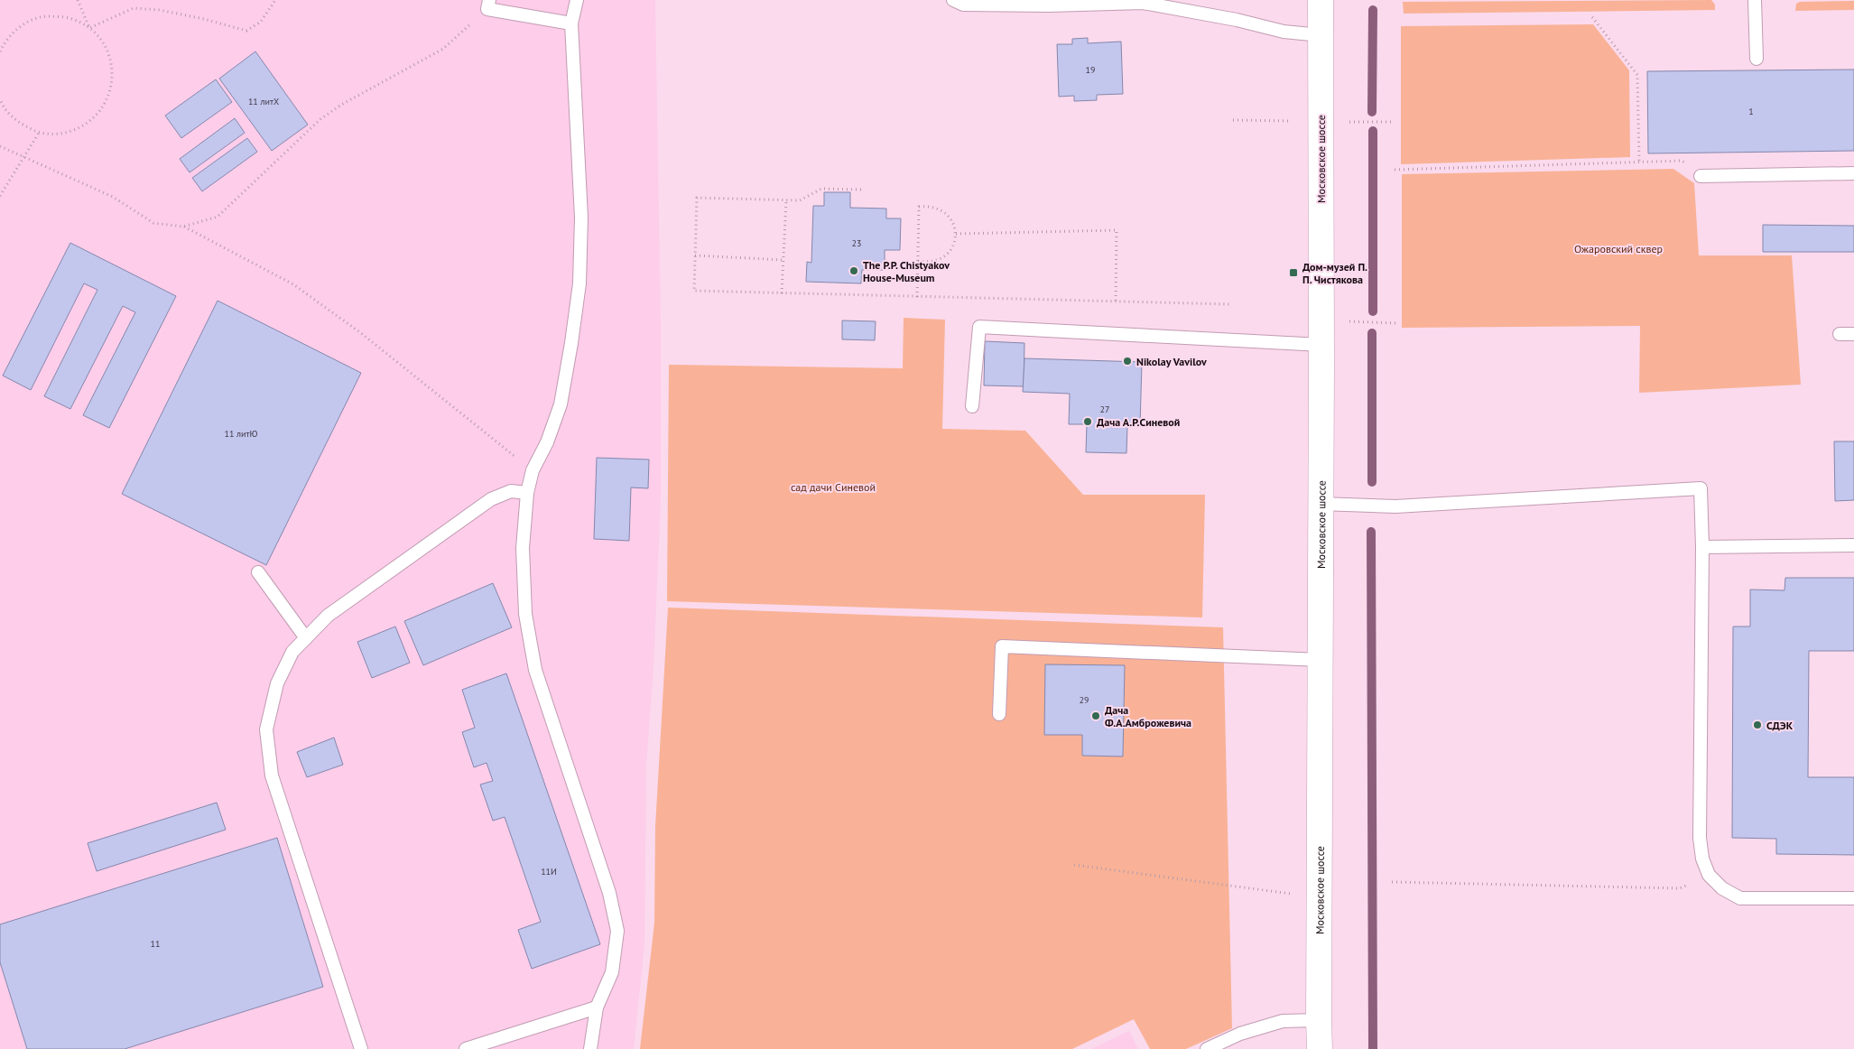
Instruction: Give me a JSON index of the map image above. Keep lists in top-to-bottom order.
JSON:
{
  "streets": {
    "main road": ["Московское шоссе"]
  },
  "parks": ["Ожаровский сквер", "сад дачи Синевой"],
  "places": {
    "other": [
      "The P.P. Chistyakov House-Museum",
      "Nikolay Vavilov",
      "Дача А.Р.Синевой",
      "Дача Ф.А.Амброжевича",
      "СДЭК"
    ],
    "transit": ["Дом-музей П. П. Чистякова"]
  },
  "house_numbers": [
    "19",
    "11 литХ",
    "1",
    "23",
    "27",
    "11 литЮ",
    "29",
    "11И",
    "11"
  ]
}
